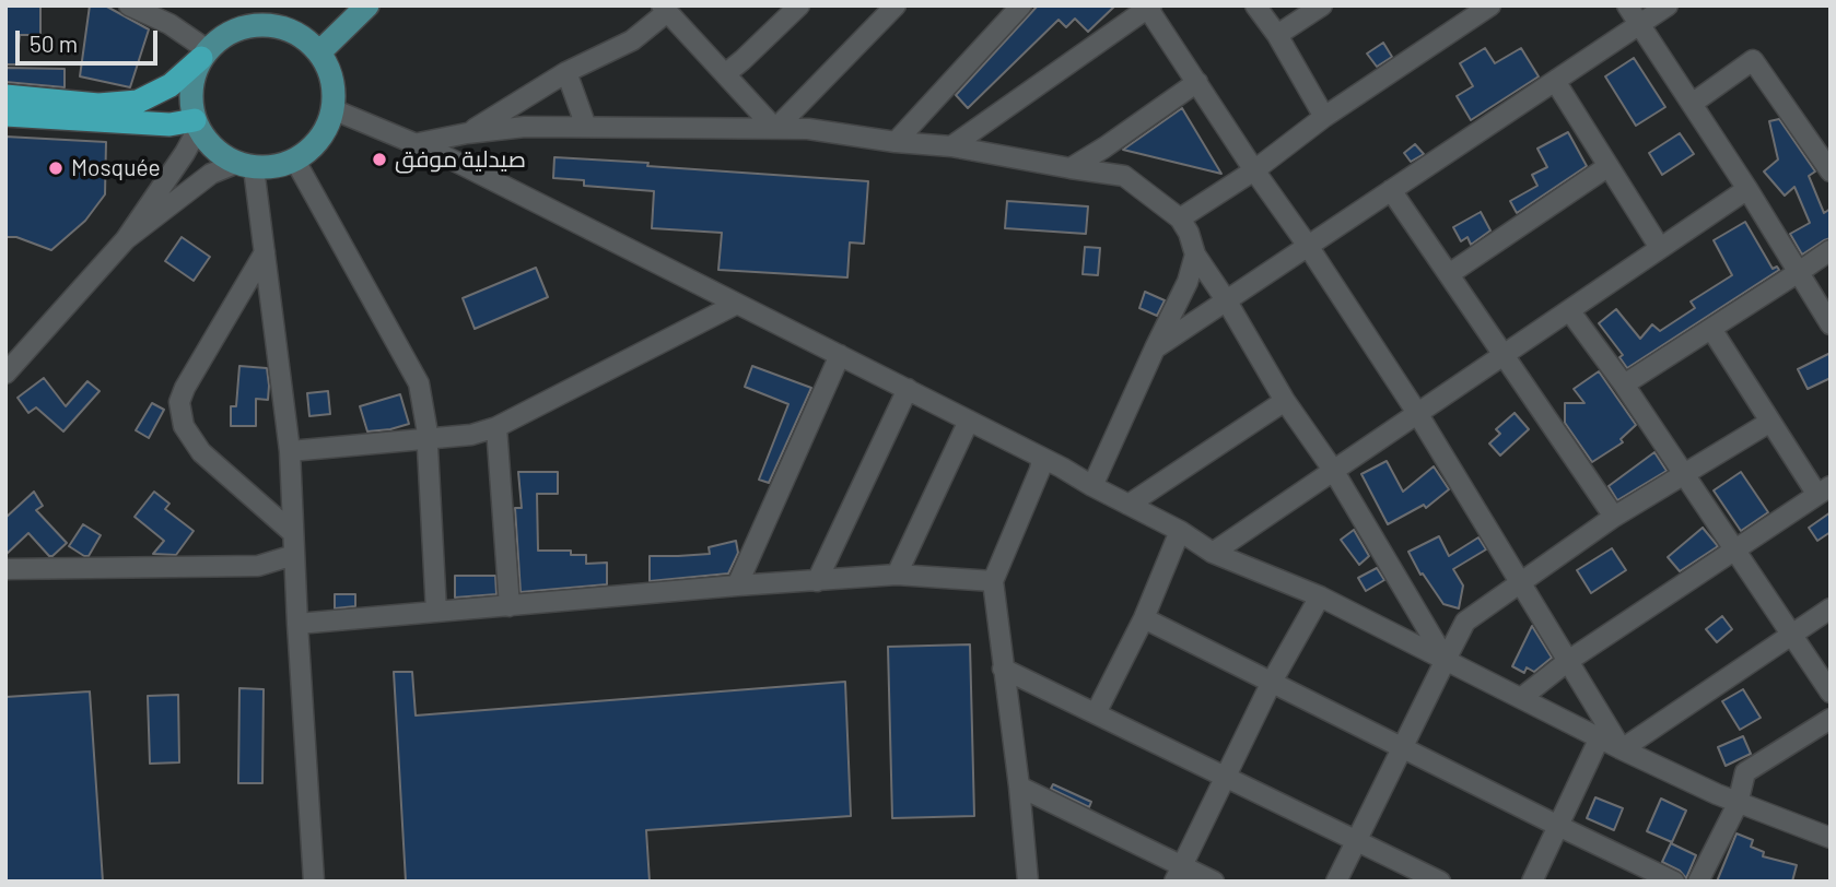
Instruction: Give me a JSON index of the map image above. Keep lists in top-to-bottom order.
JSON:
{
  "places": ["صيدلية موفق", "Mosquée"],
  "scale_bar": "50 m"
}
